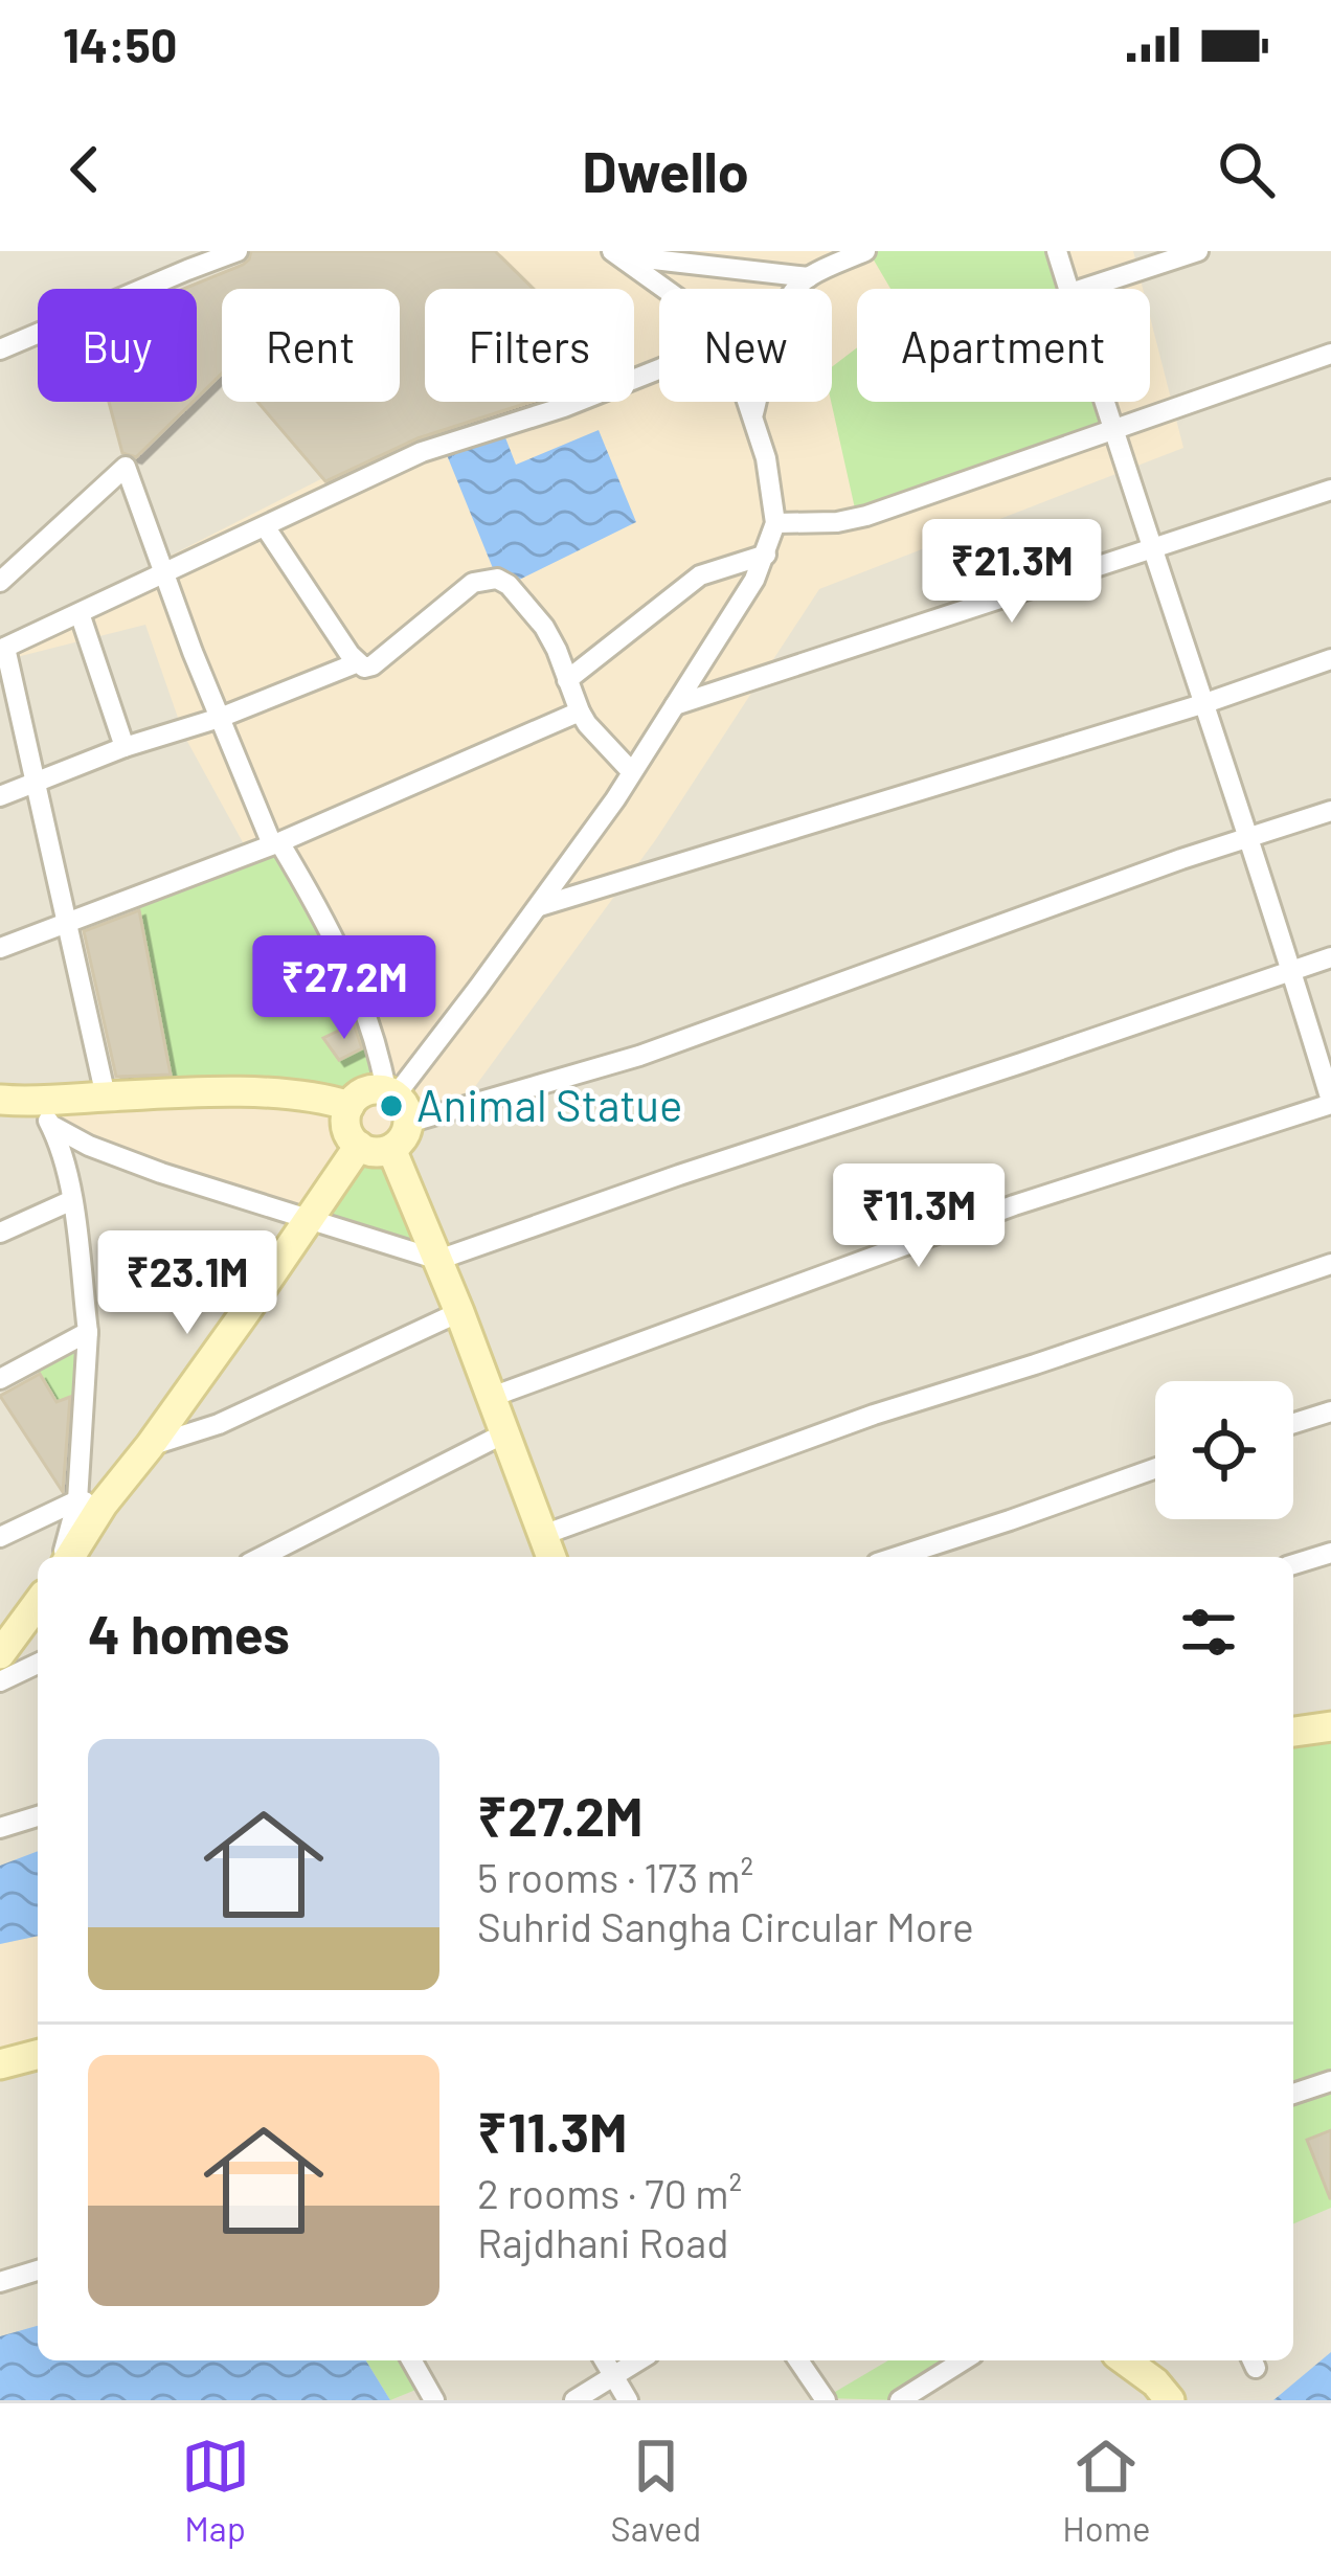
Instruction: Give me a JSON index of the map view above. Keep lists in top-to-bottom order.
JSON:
{
  "places": ["Animal Statue"],
  "page": {
    "status": "14:50",
    "header": "Dwello",
    "chip": [
      "Buy",
      "Rent",
      "Filters",
      "New",
      "Apartment"
    ],
    "price": [
      "₹21.3M",
      "₹27.2M",
      "₹11.3M",
      "₹23.1M"
    ],
    "heading": "4 homes",
    "list": [
      {
        "name": "₹27.2M",
        "note": "5 rooms · 173 m² · Suhrid Sangha Circular More"
      },
      {
        "name": "₹11.3M",
        "note": "2 rooms · 70 m² · Rajdhani Road"
      }
    ],
    "tabs": ["Map", "Saved", "Home"]
  }
}
